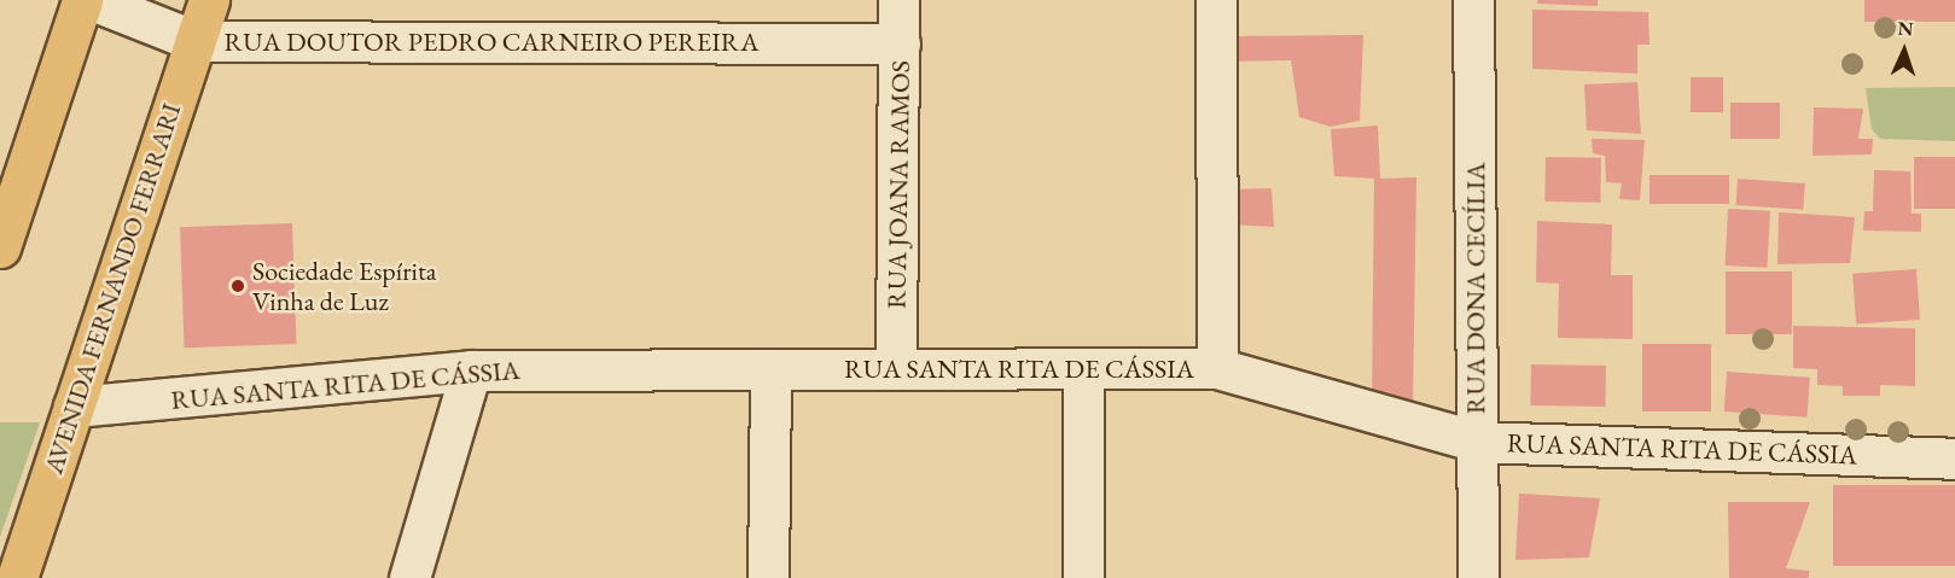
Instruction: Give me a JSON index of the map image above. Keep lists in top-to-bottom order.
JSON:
{
  "streets": {
    "main road": ["AVENIDA FERNANDO FERRARI"],
    "street": [
      "RUA DOUTOR PEDRO CARNEIRO PEREIRA",
      "RUA JOANA RAMOS",
      "RUA DONA CECÍLIA",
      "RUA SANTA RITA DE CÁSSIA"
    ]
  },
  "crossings": [
    ["RUA DOUTOR PEDRO CARNEIRO PEREIRA", "RUA JOANA RAMOS"],
    ["RUA DOUTOR PEDRO CARNEIRO PEREIRA", "AVENIDA FERNANDO FERRARI"],
    ["RUA JOANA RAMOS", "RUA SANTA RITA DE CÁSSIA"],
    ["AVENIDA FERNANDO FERRARI", "RUA SANTA RITA DE CÁSSIA"],
    ["RUA DONA CECÍLIA", "RUA SANTA RITA DE CÁSSIA"]
  ],
  "places": ["Sociedade Espírita Vinha de Luz"],
  "north": "top"
}
